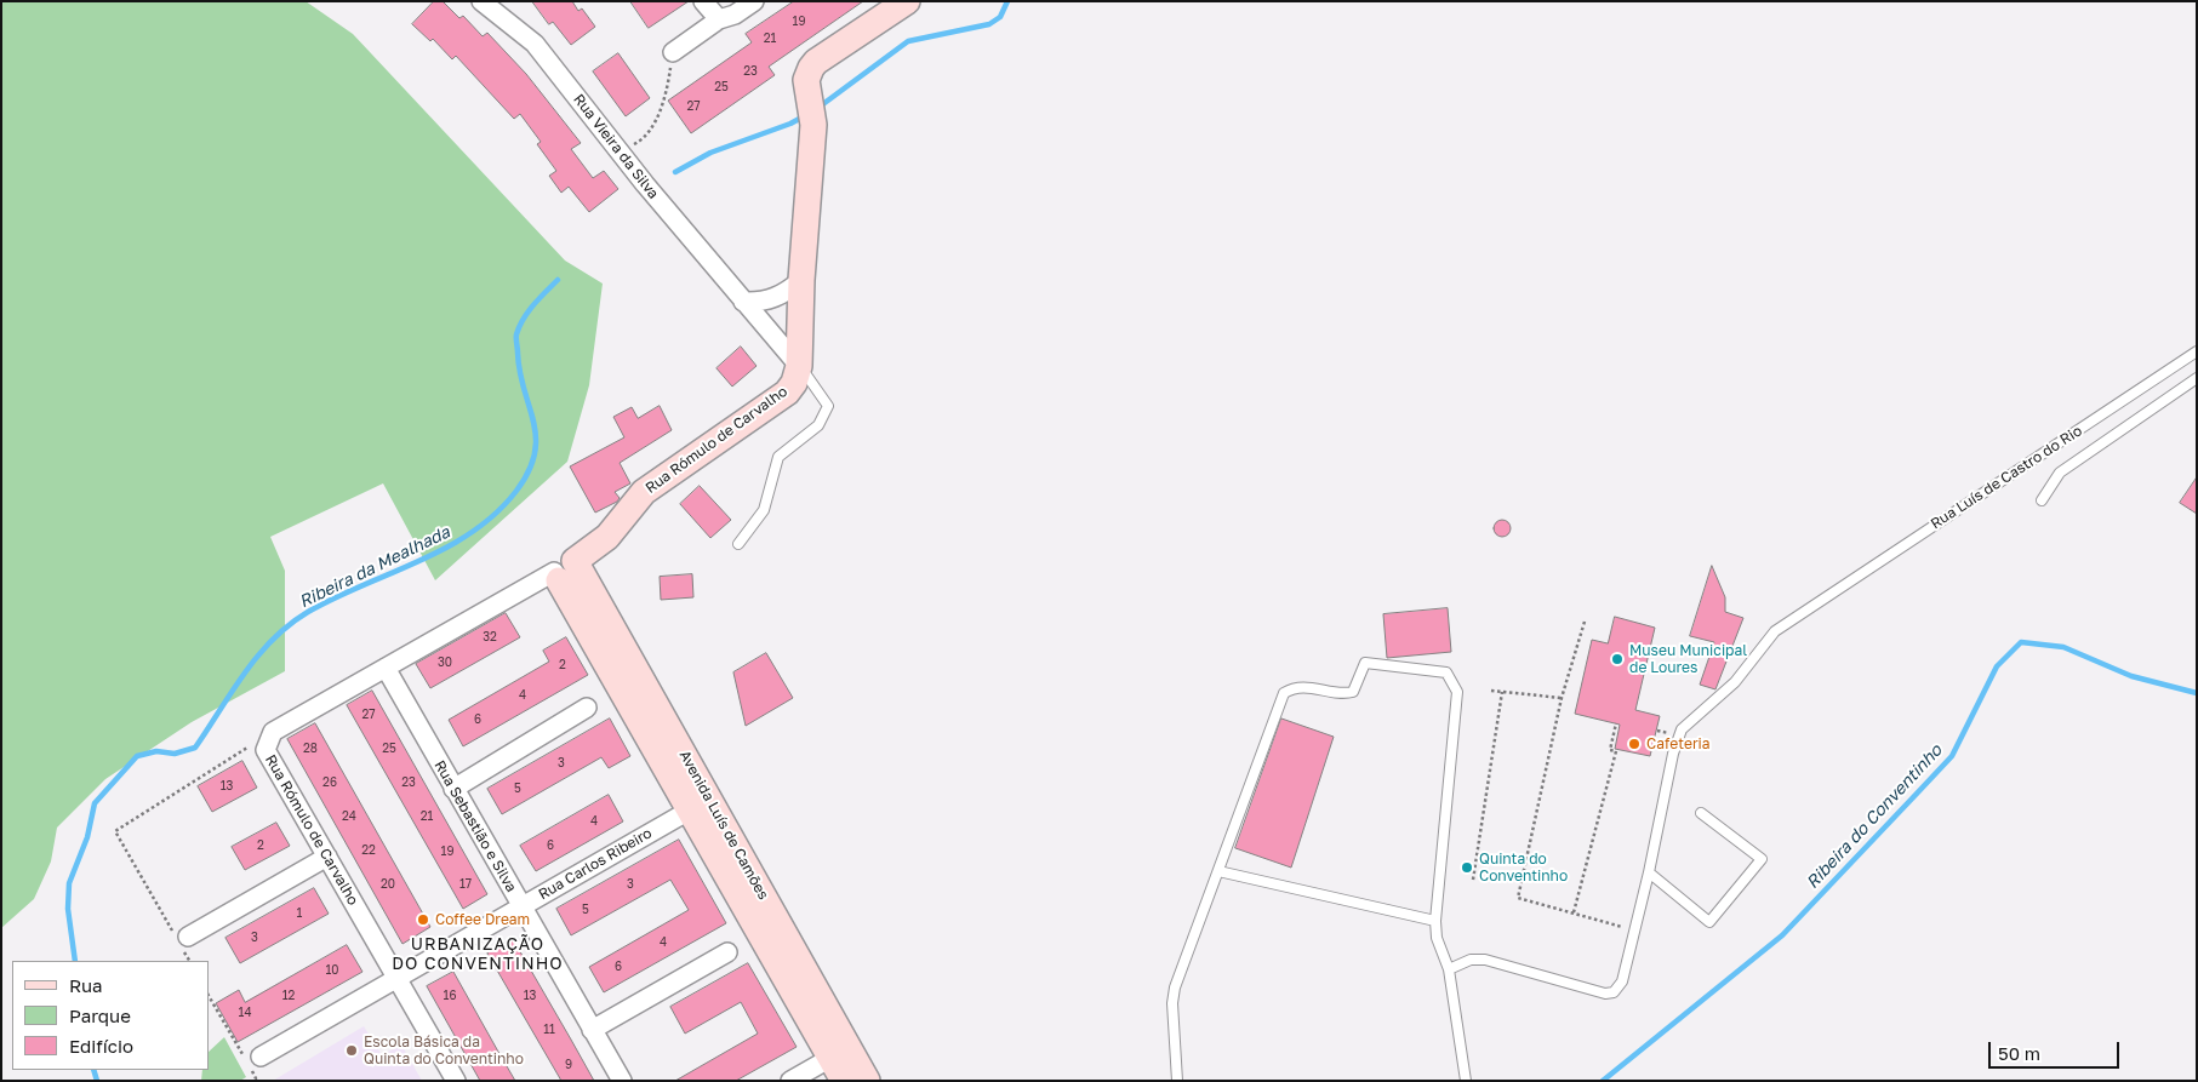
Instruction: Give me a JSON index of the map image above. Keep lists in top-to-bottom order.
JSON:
{
  "streets": {
    "street": [
      "Rua Vieira da Silva",
      "Rua Rómulo de Carvalho",
      "Avenida Luís de Camões",
      "Rua Sebastião e Silva",
      "Rua Carlos Ribeiro"
    ],
    "lane": ["Rua Luís de Castro do Rio"]
  },
  "crossings": [
    ["Rua Vieira da Silva", "Rua Rómulo de Carvalho"],
    ["Rua Rómulo de Carvalho", "Avenida Luís de Camões"],
    ["Rua Rómulo de Carvalho", "Rua Sebastião e Silva"],
    ["Rua Rómulo de Carvalho", "Rua Carlos Ribeiro"],
    ["Avenida Luís de Camões", "Rua Carlos Ribeiro"],
    ["Rua Sebastião e Silva", "Rua Carlos Ribeiro"]
  ],
  "districts": ["URBANIZAÇÃO DO CONVENTINHO"],
  "water": ["Ribeira da Mealhada", "Ribeira do Conventinho"],
  "places": [
    "Museu Municipal de Loures",
    "Cafeteria",
    "Quinta do Conventinho",
    "Coffee Dream",
    "Escola Básica da Quinta do Conventinho"
  ],
  "house_numbers": [
    "19",
    "21",
    "23",
    "25",
    "27",
    "32",
    "30",
    "2",
    "4",
    "27",
    "6",
    "28",
    "25",
    "3",
    "26",
    "23",
    "13",
    "5",
    "24",
    "21",
    "4",
    "2",
    "6",
    "22",
    "19",
    "20",
    "17",
    "3",
    "5",
    "1",
    "3",
    "4",
    "6",
    "10",
    "12",
    "16",
    "13",
    "14",
    "11",
    "9"
  ],
  "legend": ["Rua", "Parque", "Edifício"],
  "scale_bar": "50 m"
}
